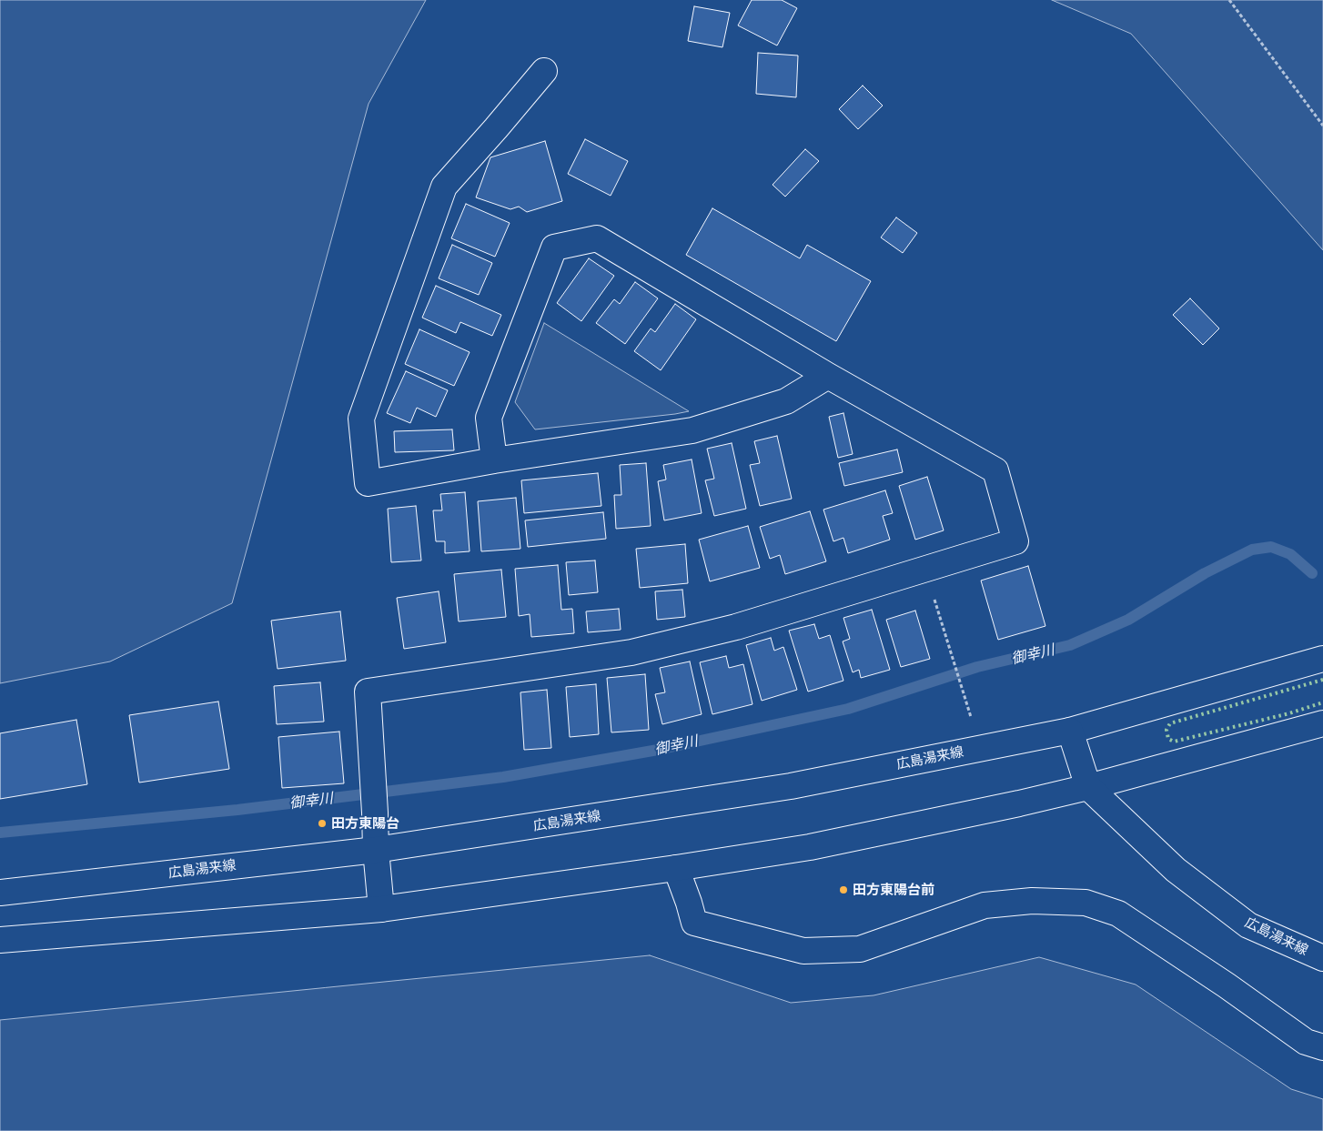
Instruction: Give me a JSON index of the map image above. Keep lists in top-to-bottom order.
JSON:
{
  "streets": {
    "street": ["広島湯来線"]
  },
  "water": ["御幸川"],
  "places": ["田方東陽台", "田方東陽台前"]
}
